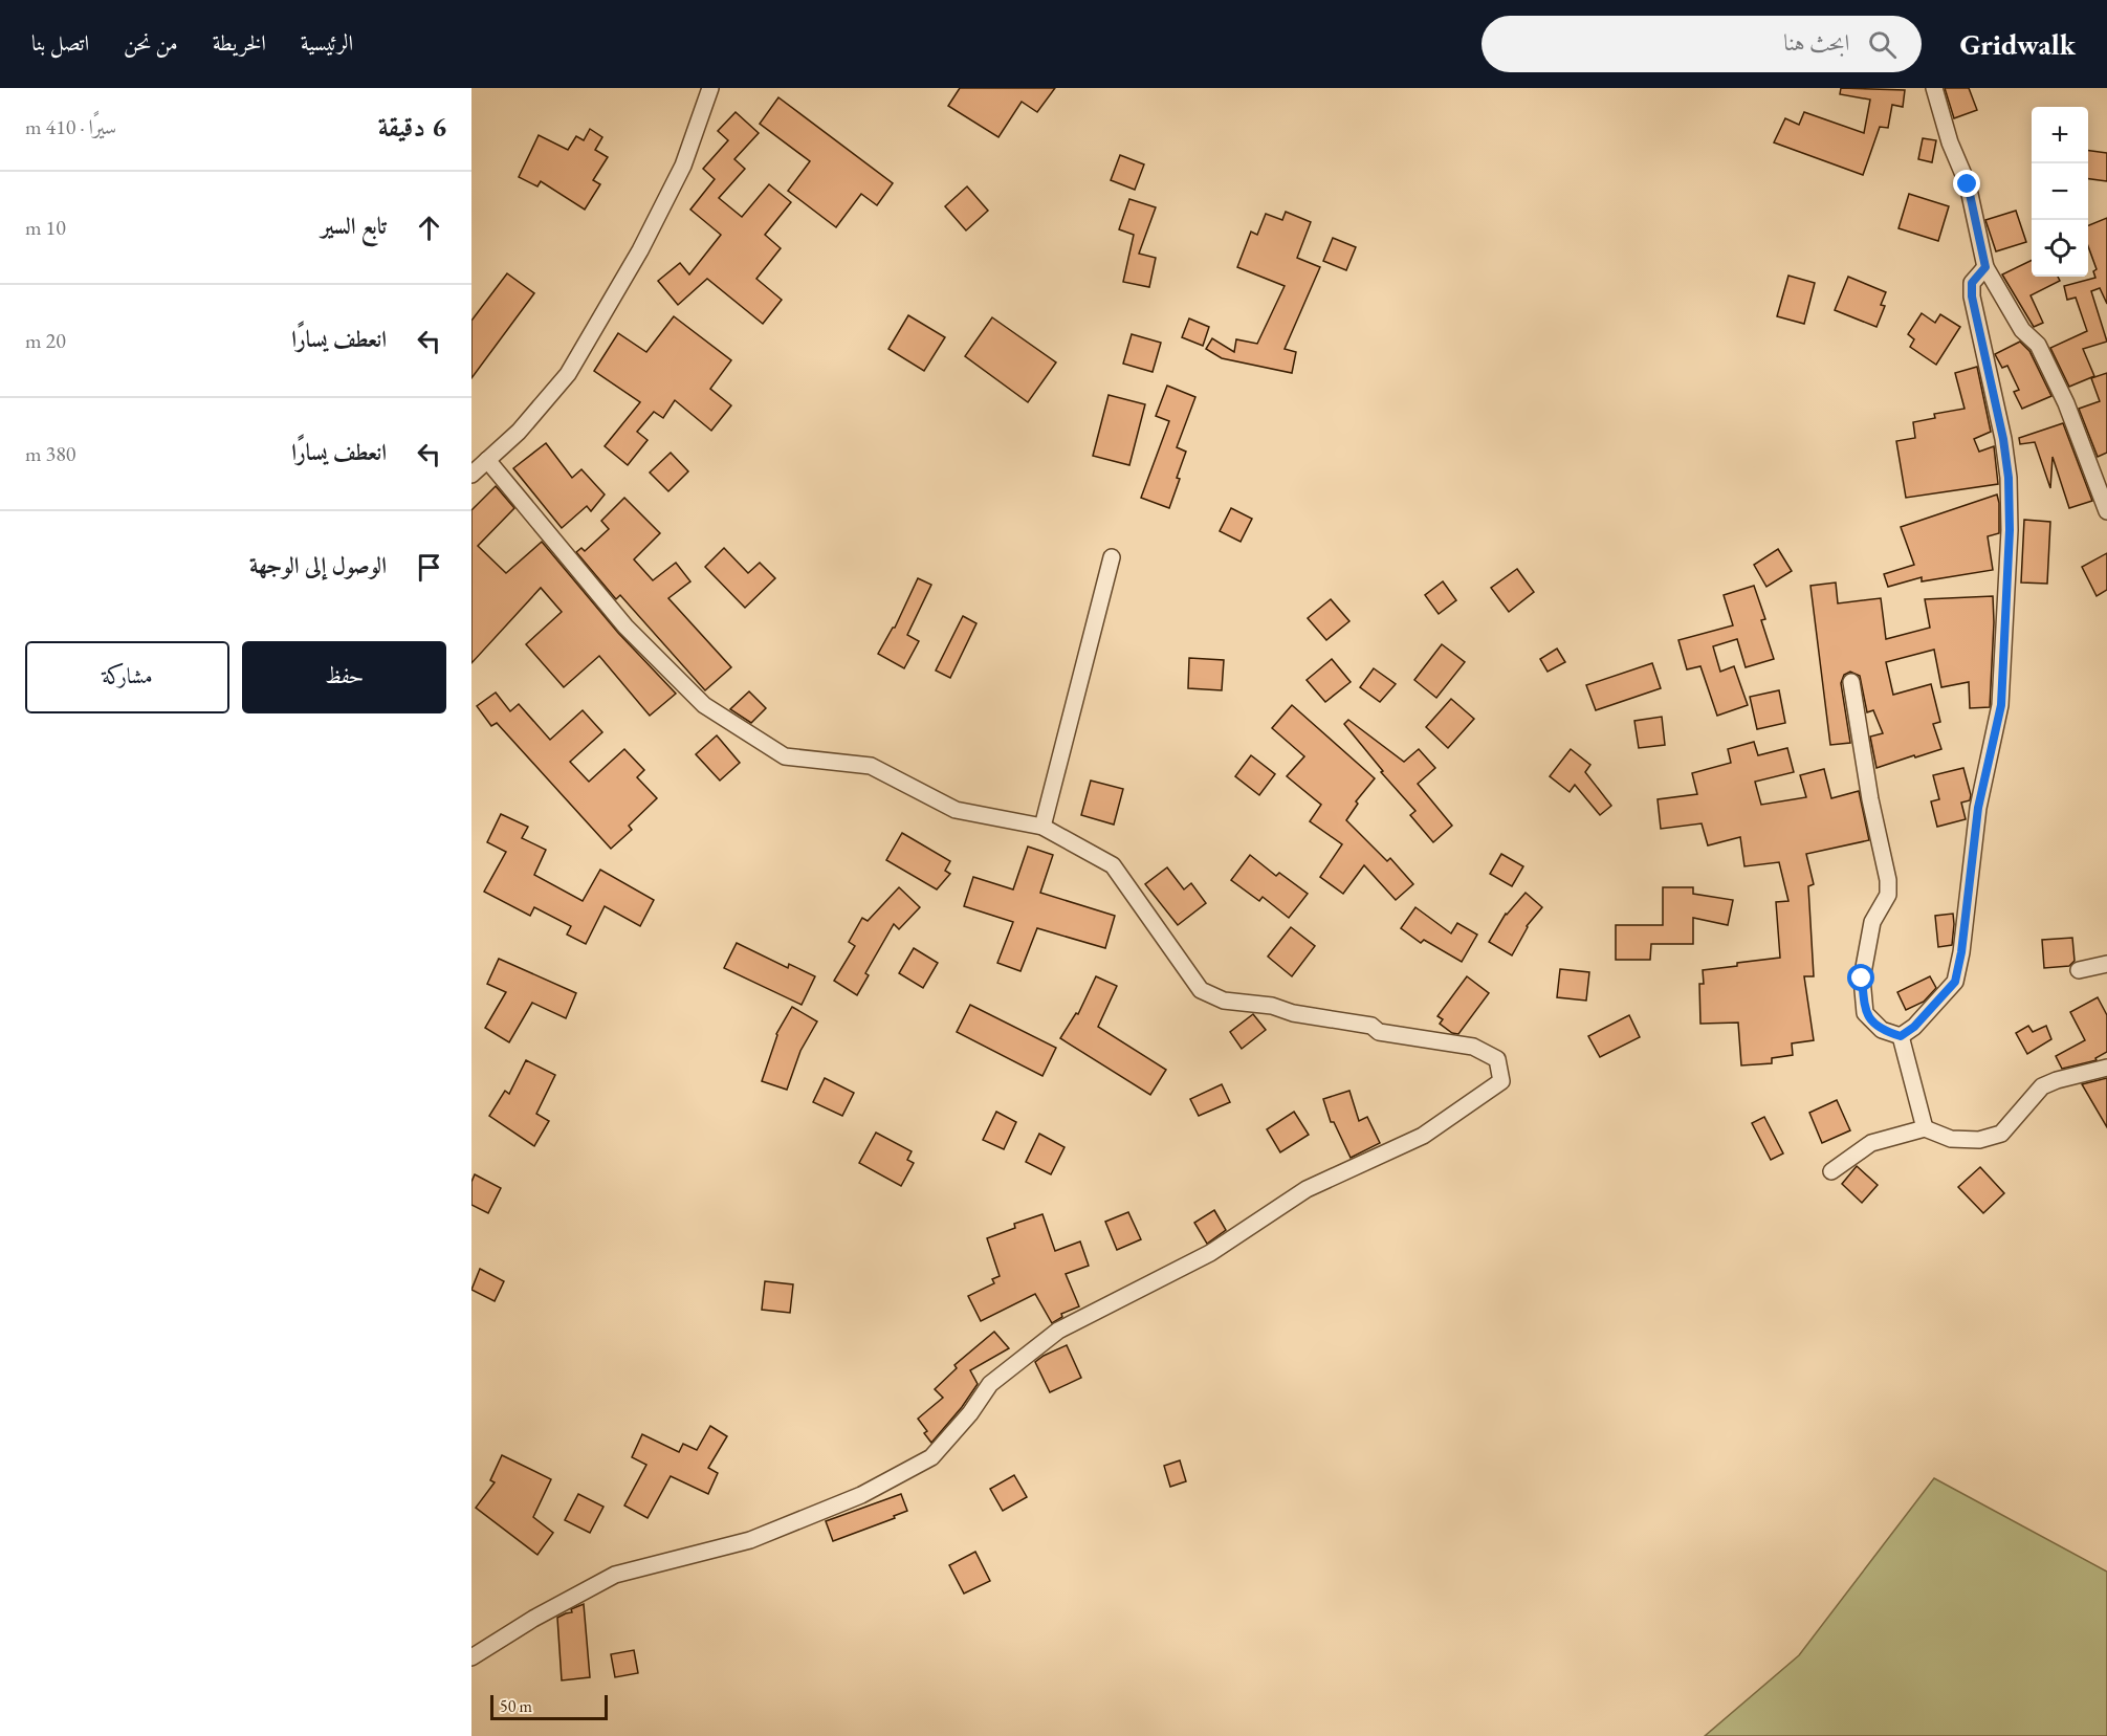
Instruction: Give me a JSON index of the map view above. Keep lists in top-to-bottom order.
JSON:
{
  "scale_bar": "50 m",
  "page": {
    "header": "Gridwalk",
    "search": "ابحث هنا",
    "nav": [
      "الرئيسية",
      "الخريطة",
      "من نحن",
      "اتصل بنا"
    ],
    "heading": ["6 دقيقة", "سيرًا · 410 m"],
    "map_buttons": ["+", "−"],
    "list": [
      ["تابع السير", "10 m"],
      ["انعطف يسارًا", "20 m"],
      ["انعطف يسارًا", "380 m"],
      "الوصول إلى الوجهة"
    ],
    "buttons": ["حفظ", "مشاركة"],
    "scale": "50 m"
  }
}
